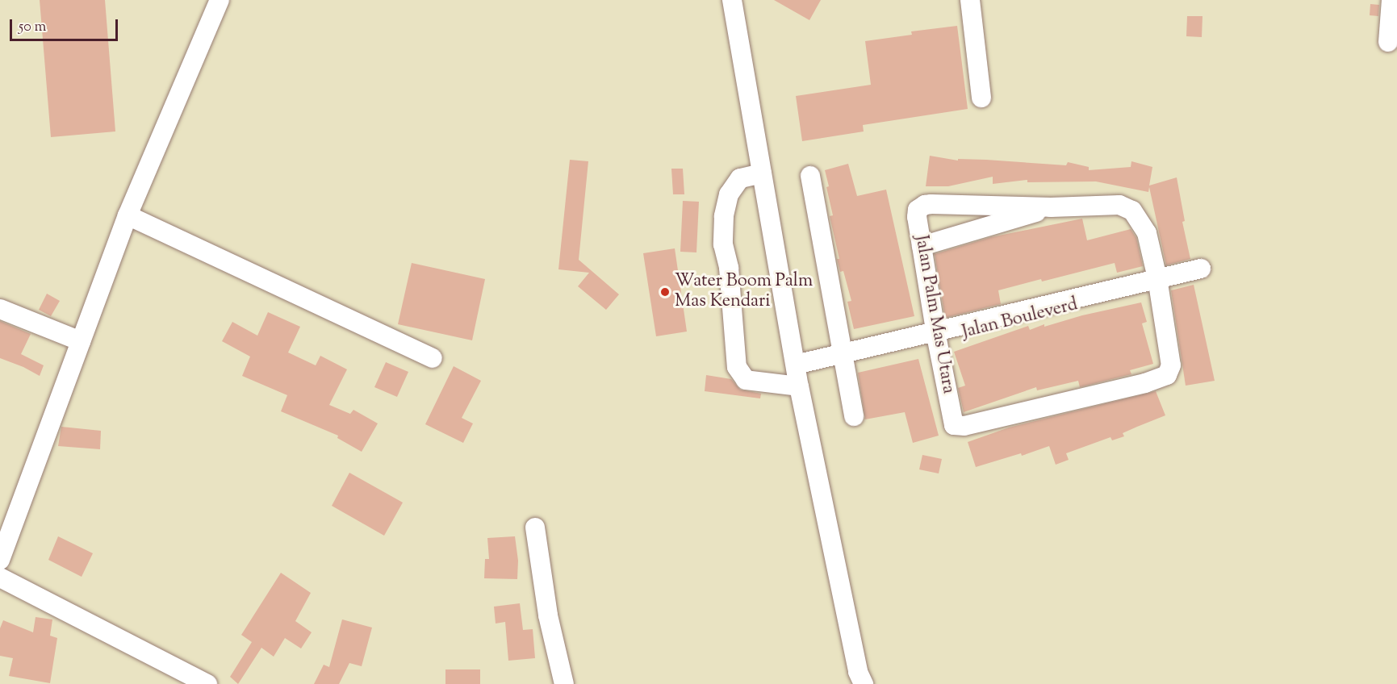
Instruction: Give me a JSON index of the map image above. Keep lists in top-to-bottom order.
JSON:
{
  "streets": {
    "street": ["Jalan Palm Mas Utara", "Jalan Bouleverd"]
  },
  "crossings": [
    ["Jalan Palm Mas Utara", "Jalan Bouleverd"]
  ],
  "places": ["Water Boom Palm Mas Kendari"],
  "scale_bar": "50 m"
}
